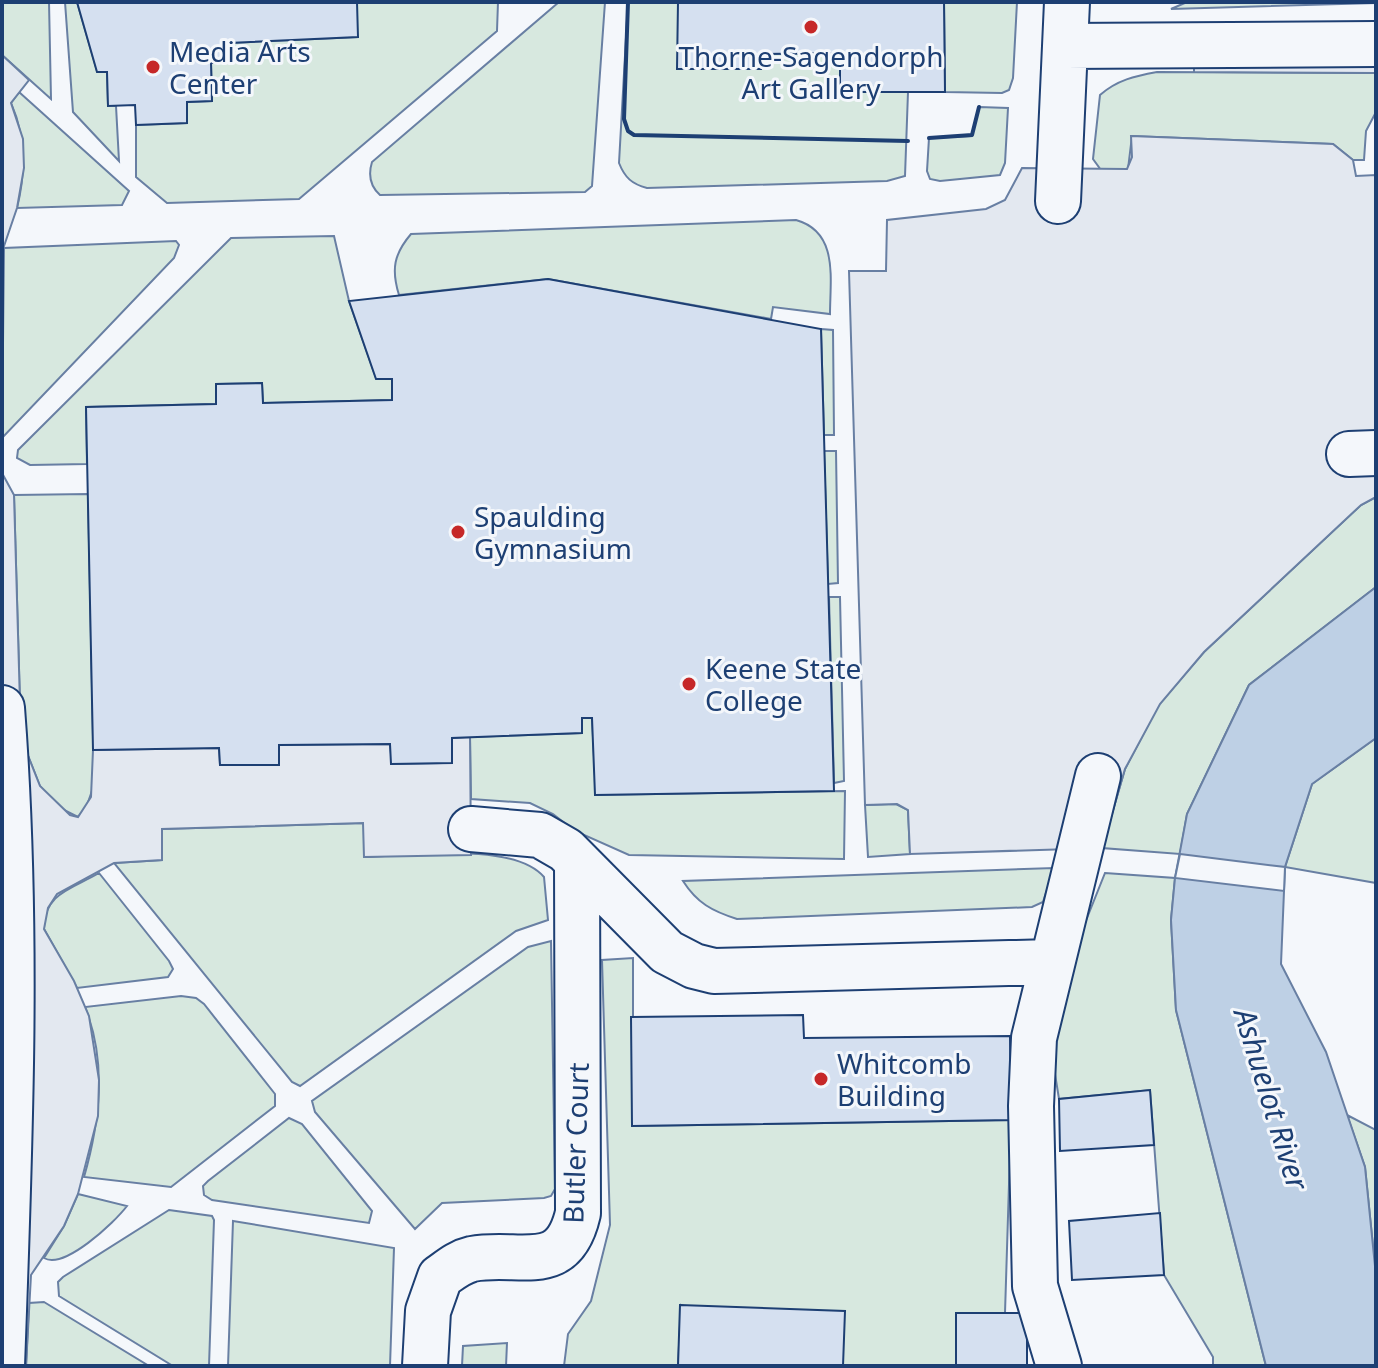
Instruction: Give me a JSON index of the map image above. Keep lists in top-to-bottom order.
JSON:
{
  "streets": {
    "street": ["Butler Court"]
  },
  "water": ["Ashuelot River"],
  "places": [
    "Thorne-Sagendorph Art Gallery",
    "Media Arts Center",
    "Spaulding Gymnasium",
    "Keene State College",
    "Whitcomb Building"
  ]
}
